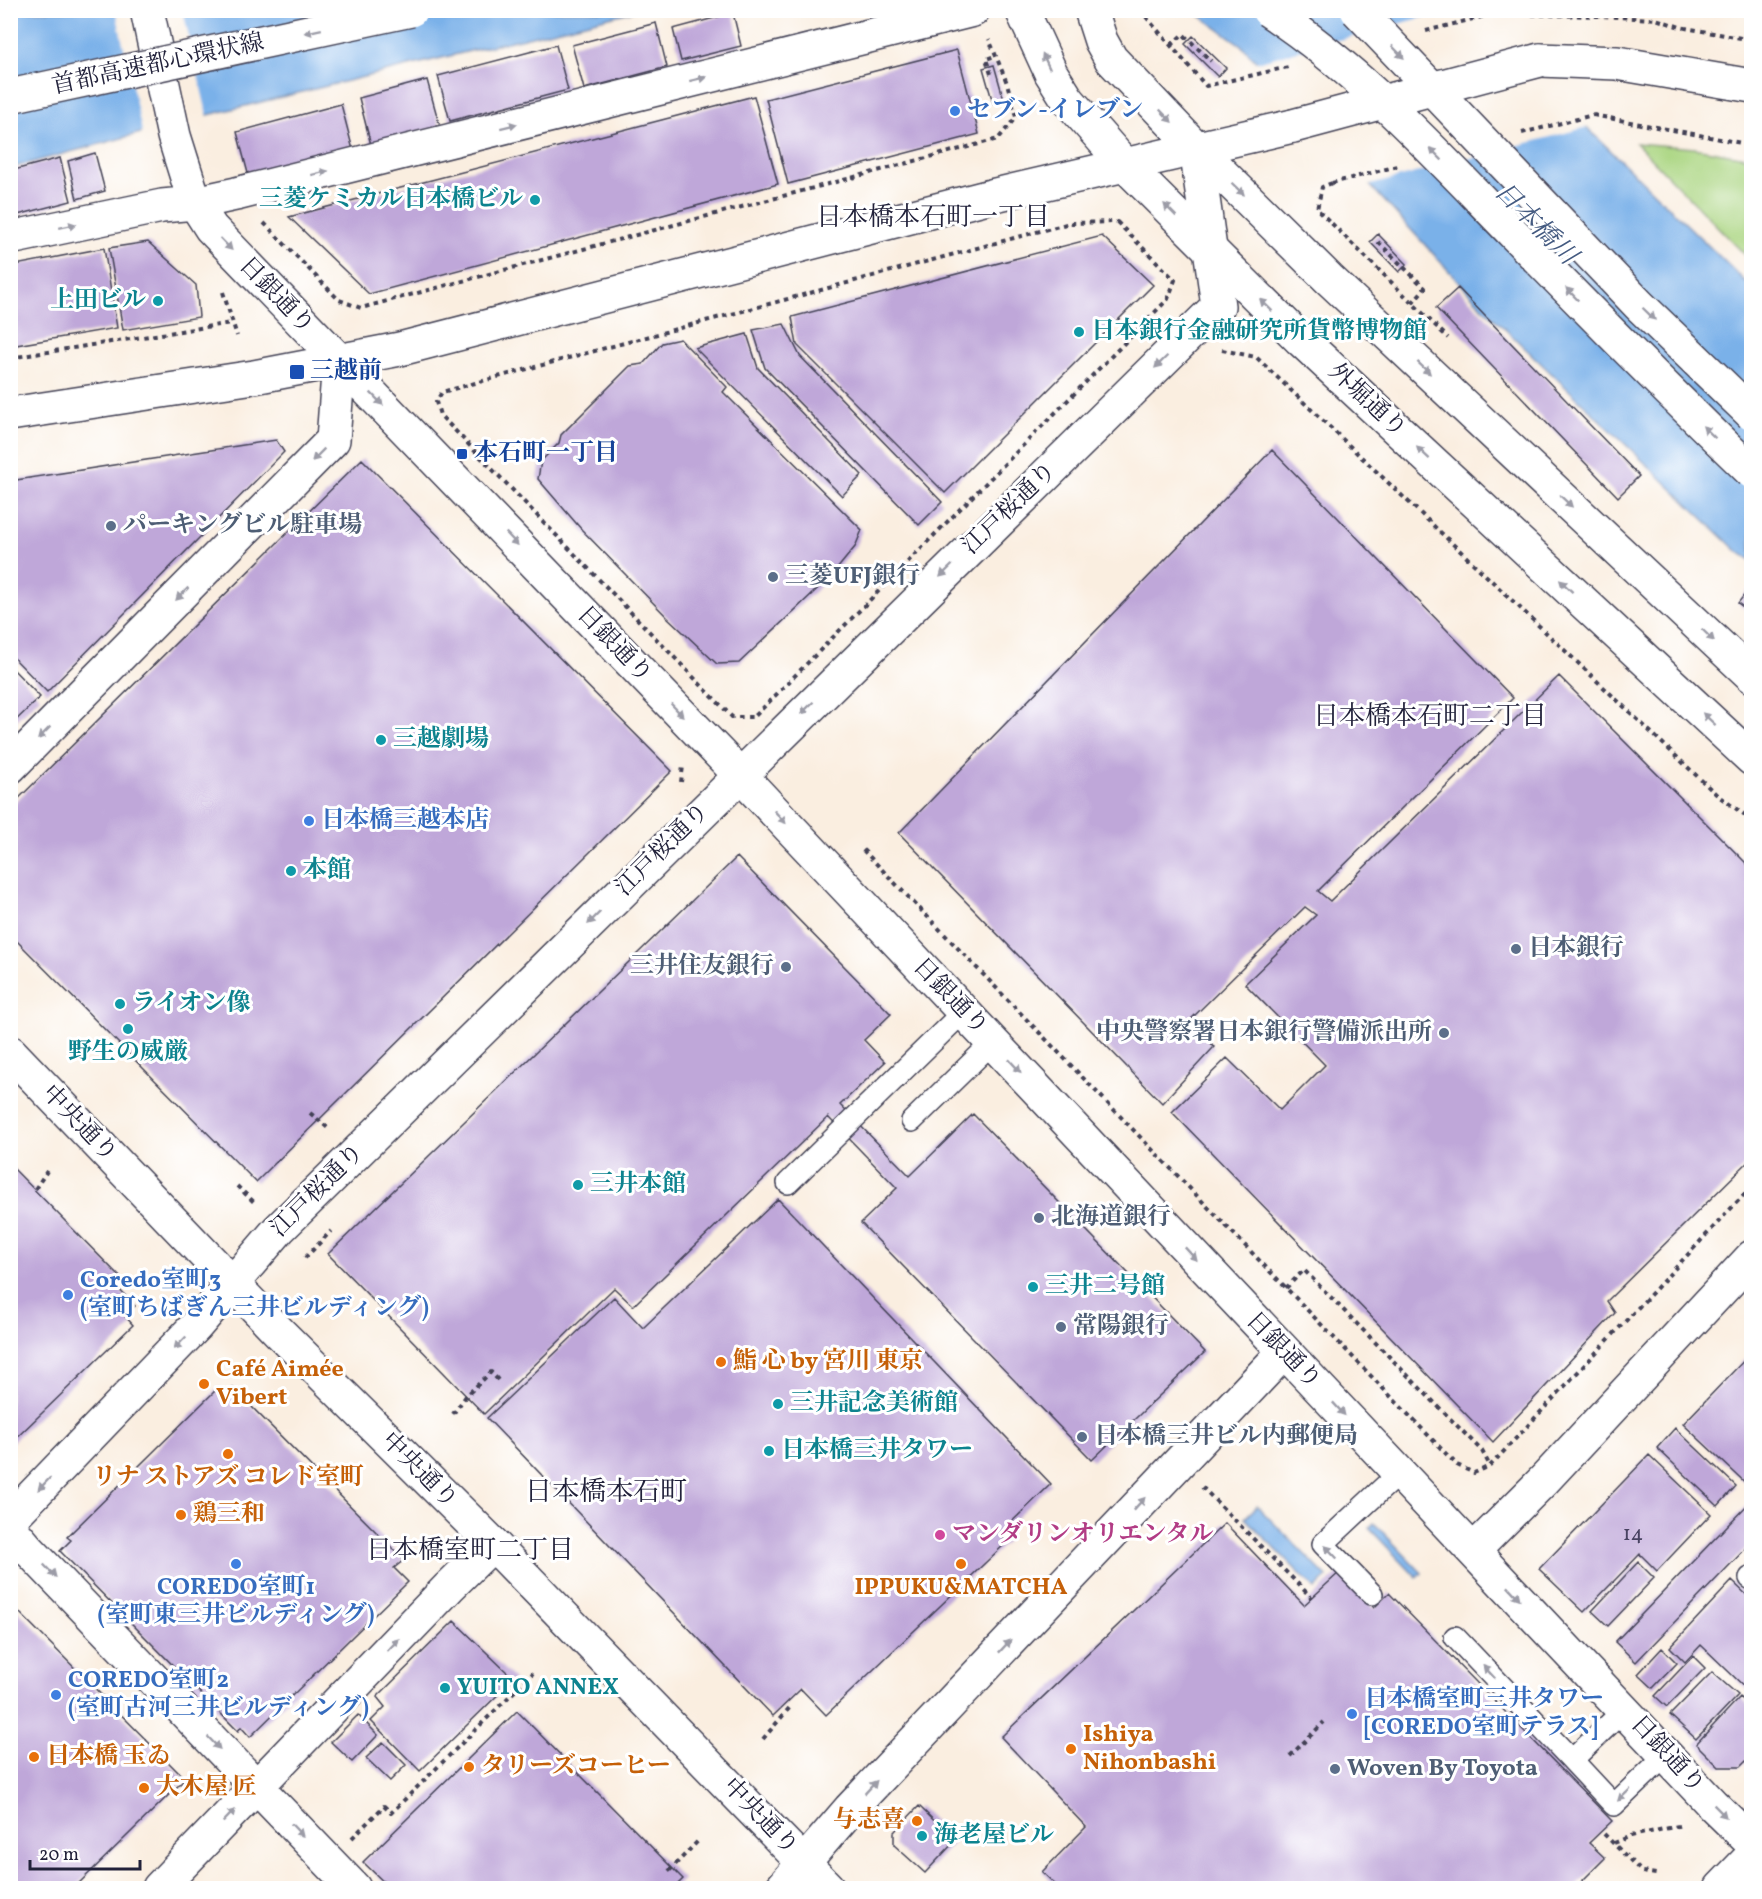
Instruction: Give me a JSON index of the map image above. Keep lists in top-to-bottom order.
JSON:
{
  "streets": {
    "main road": [
      "首都高速都心環状線",
      "日銀通り",
      "外堀通り",
      "江戸桜通り",
      "中央通り"
    ]
  },
  "crossings": [
    ["日銀通り", "江戸桜通り"],
    ["外堀通り", "江戸桜通り"],
    ["江戸桜通り", "中央通り"]
  ],
  "one_way": ["日銀通り", "江戸桜通り"],
  "districts": [
    "日本橋本石町一丁目",
    "日本橋本石町二丁目",
    "日本橋本石町",
    "日本橋室町二丁目"
  ],
  "water": ["日本橋川"],
  "places": {
    "other": [
      "セブン-イレブン",
      "三菱ケミカル日本橋ビル",
      "上田ビル",
      "日本銀行金融研究所貨幣博物館",
      "パーキングビル駐車場",
      "三菱UFJ銀行",
      "三越劇場",
      "日本橋三越本店",
      "本館",
      "日本銀行",
      "三井住友銀行",
      "ライオン像",
      "野生の威厳",
      "中央警察署日本銀行警備派出所",
      "三井本館",
      "北海道銀行",
      "三井二号館",
      "Coredo室町3 (室町ちばぎん三井ビルディング)",
      "常陽銀行",
      "鮨 心 by 宮川 東京",
      "Café Aimée Vibert",
      "三井記念美術館",
      "日本橋三井ビル内郵便局",
      "日本橋三井タワー",
      "リナ ストアズ コレド室町",
      "鶏三和",
      "マンダリンオリエンタル",
      "COREDO室町1 (室町東三井ビルディング)",
      "IPPUKU&MATCHA",
      "YUITO ANNEX",
      "COREDO室町2 (室町古河三井ビルディング)",
      "日本橋室町三井タワー [COREDO室町テラス]",
      "Ishiya Nihonbashi",
      "日本橋 玉ゐ",
      "タリーズコーヒー",
      "Woven By Toyota",
      "大木屋 匠",
      "与志喜",
      "海老屋ビル"
    ],
    "transit": ["三越前", "本石町一丁目"]
  },
  "house_numbers": ["14"],
  "scale_bar": "20 m"
}
